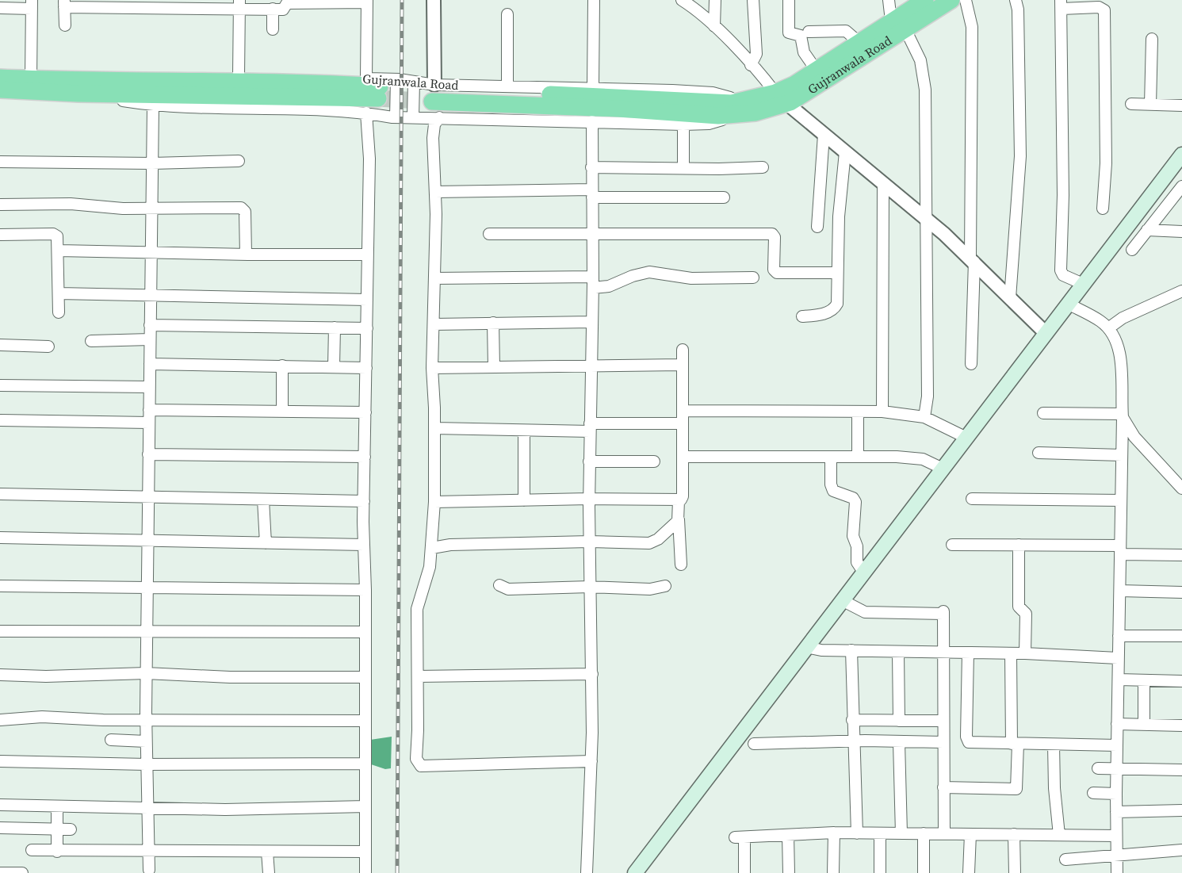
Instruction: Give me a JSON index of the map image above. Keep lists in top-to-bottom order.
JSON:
{
  "streets": {
    "highway": ["Gujranwala Road"]
  }
}
